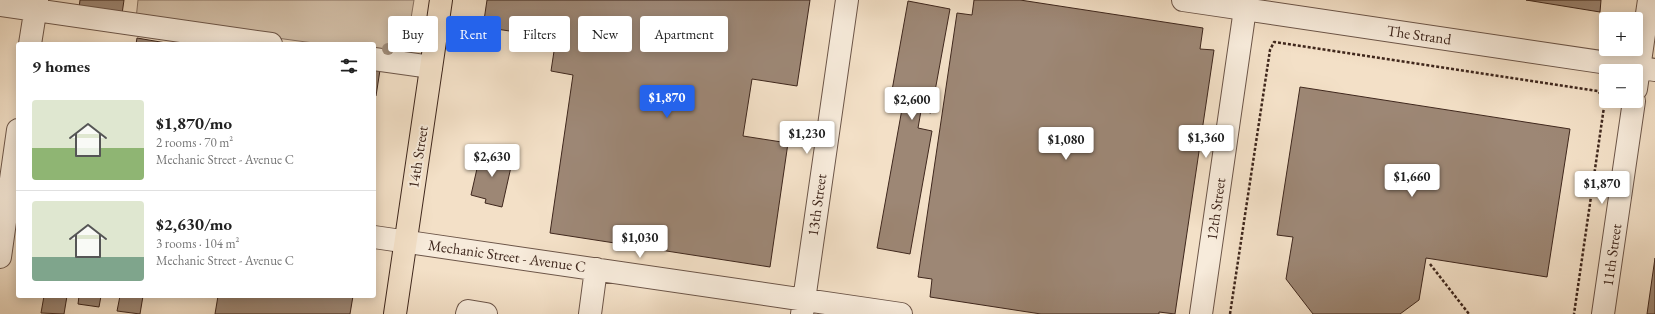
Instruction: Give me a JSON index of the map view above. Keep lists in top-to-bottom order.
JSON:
{
  "streets": {
    "main road": ["14th Street"],
    "street": [
      "The Strand",
      "13th Street",
      "12th Street",
      "11th Street",
      "Mechanic Street - Avenue C"
    ]
  },
  "crossings": [
    ["The Strand", "12th Street"],
    ["14th Street", "Mechanic Street - Avenue C"],
    ["13th Street", "Mechanic Street - Avenue C"]
  ],
  "page": {
    "map_buttons": ["+", "−"],
    "chip": [
      "Buy",
      "Rent",
      "Filters",
      "New",
      "Apartment"
    ],
    "heading": "9 homes",
    "price": [
      "$1,870",
      "$2,600",
      "$1,230",
      "$1,360",
      "$1,080",
      "$2,630",
      "$1,660",
      "$1,870",
      "$1,030"
    ],
    "list": [
      {
        "name": "$1,870/mo",
        "note": "2 rooms · 70 m² · Mechanic Street - Avenue C"
      },
      {
        "name": "$2,630/mo",
        "note": "3 rooms · 104 m² · Mechanic Street - Avenue C"
      }
    ]
  }
}
